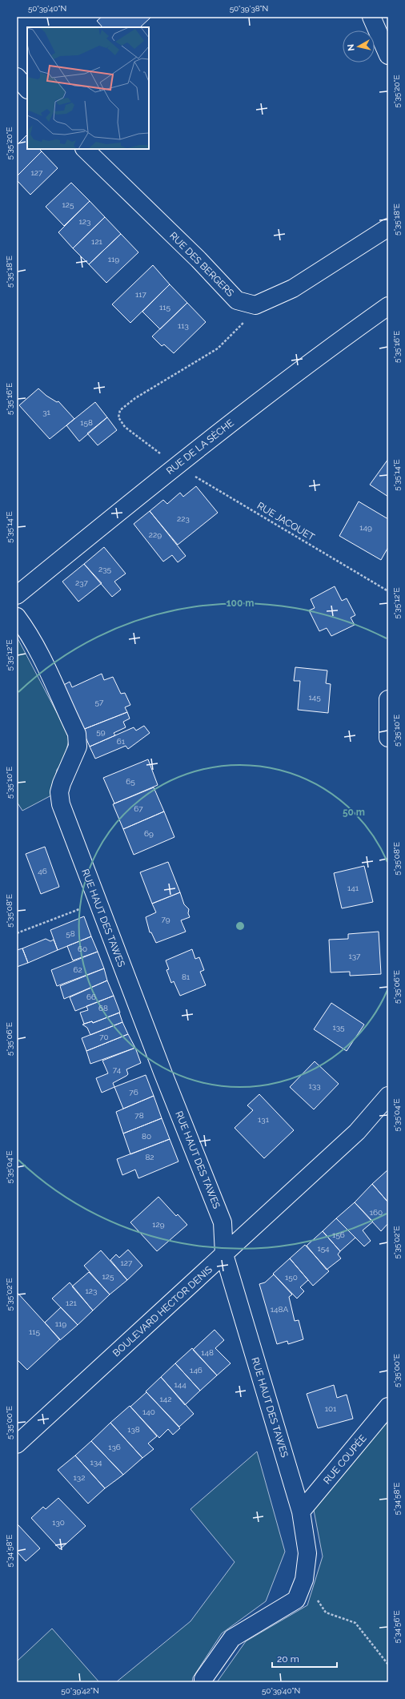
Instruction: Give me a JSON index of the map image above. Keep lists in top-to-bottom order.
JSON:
{
  "streets": {
    "street": [
      "RUE DES BERGERS",
      "RUE DE LA SÈCHE",
      "RUE HAUT DES TAWES",
      "BOULEVARD HECTOR DENIS",
      "RUE COUPÉE"
    ],
    "path": ["RUE JACQUET"]
  },
  "crossings": [
    ["RUE DES BERGERS", "RUE JACQUET"],
    ["RUE DE LA SÈCHE", "RUE JACQUET"],
    ["RUE HAUT DES TAWES", "BOULEVARD HECTOR DENIS"],
    ["RUE HAUT DES TAWES", "RUE COUPÉE"]
  ],
  "house_numbers": [
    "127",
    "125",
    "123",
    "121",
    "119",
    "117",
    "115",
    "113",
    "31",
    "158",
    "223",
    "149",
    "229",
    "235",
    "237",
    "145",
    "57",
    "59",
    "61",
    "65",
    "67",
    "69",
    "46",
    "141",
    "79",
    "58",
    "60",
    "137",
    "62",
    "81",
    "66",
    "68",
    "135",
    "70",
    "74",
    "133",
    "76",
    "78",
    "131",
    "80",
    "82",
    "160",
    "129",
    "156",
    "154",
    "127",
    "125",
    "150",
    "123",
    "121",
    "148A",
    "119",
    "115",
    "148",
    "146",
    "144",
    "142",
    "101",
    "140",
    "138",
    "136",
    "134",
    "132",
    "130"
  ],
  "scale_bar": "20 m",
  "north": "left",
  "coordinates": [
    "50°39'40\"N",
    "50°39'38\"N",
    "5°35'20\"E",
    "5°35'18\"E",
    "5°35'16\"E",
    "5°35'14\"E",
    "5°35'12\"E",
    "5°35'10\"E",
    "5°35'08\"E",
    "5°35'06\"E",
    "5°35'04\"E",
    "5°35'02\"E",
    "5°35'00\"E",
    "5°34'58\"E",
    "5°34'56\"E",
    "50°39'42\"N"
  ],
  "rings": ["100 m", "50 m"]
}
